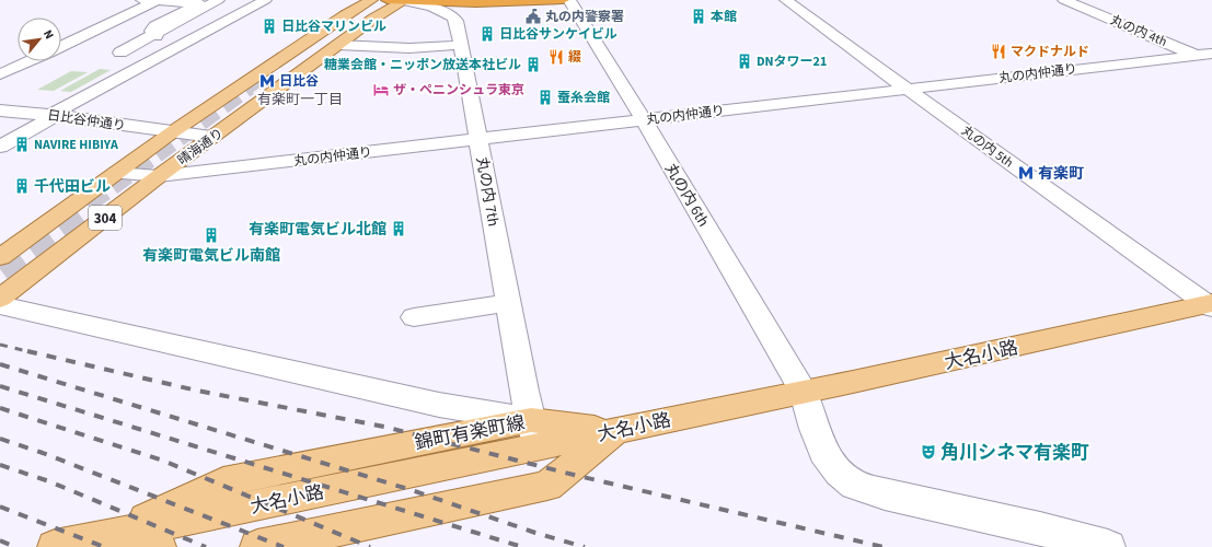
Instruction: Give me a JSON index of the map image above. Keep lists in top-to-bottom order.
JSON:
{
  "streets": {
    "main road": ["晴海通り", "304", "大名小路"],
    "street": [
      "丸の内 4th",
      "丸の内仲通り",
      "日比谷仲通り",
      "丸の内 5th",
      "丸の内 7th",
      "丸の内 6th"
    ]
  },
  "crossings": [
    ["丸の内 4th", "丸の内仲通り"],
    ["丸の内仲通り", "晴海通り"],
    ["丸の内仲通り", "丸の内 5th"],
    ["丸の内仲通り", "丸の内 7th"],
    ["丸の内仲通り", "丸の内 6th"],
    ["日比谷仲通り", "晴海通り"],
    ["晴海通り", "丸の内 7th"],
    ["丸の内 5th", "大名小路"],
    ["丸の内 7th", "大名小路"],
    ["丸の内 6th", "大名小路"]
  ],
  "districts": ["有楽町一丁目"],
  "places": {
    "public building": ["丸の内警察署"],
    "building": [
      "本館",
      "日比谷マリンビル",
      "日比谷サンケイビル",
      "DNタワー21",
      "糖業会館・ニッポン放送本社ビル",
      "蚕糸会館",
      "NAVIRE HIBIYA",
      "千代田ビル",
      "有楽町電気ビル北館",
      "有楽町電気ビル南館"
    ],
    "restaurant": ["マクドナルド", "綴"],
    "metro station": ["日比谷", "有楽町"],
    "hotel": ["ザ・ペニンシュラ東京"],
    "theatre": ["角川シネマ有楽町"]
  },
  "north": "top right"
}
